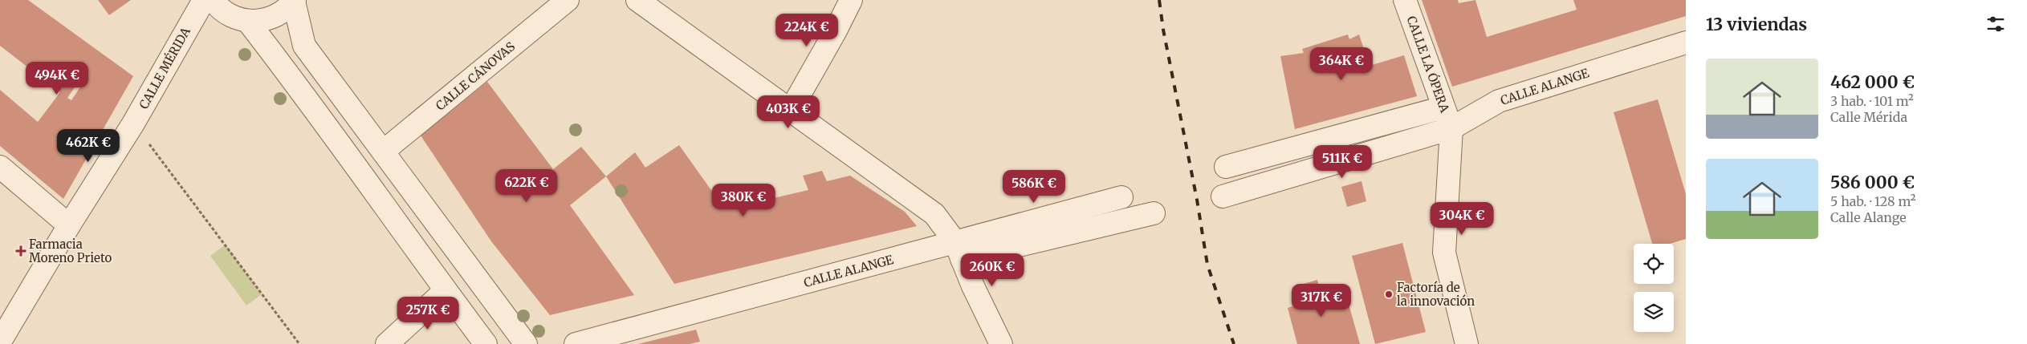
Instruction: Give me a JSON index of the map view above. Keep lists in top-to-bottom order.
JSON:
{
  "streets": {
    "street": [
      "CALLE LA ÓPERA",
      "CALLE MÉRIDA",
      "CALLE CÁNOVAS",
      "CALLE ALANGE"
    ]
  },
  "crossings": [
    ["CALLE LA ÓPERA", "CALLE ALANGE"]
  ],
  "places": {
    "health": ["Farmacia Moreno Prieto"],
    "other": ["Factoría de la innovación"]
  },
  "page": {
    "heading": "13 viviendas",
    "price": [
      "224K €",
      "364K €",
      "494K €",
      "403K €",
      "462K €",
      "511K €",
      "622K €",
      "586K €",
      "380K €",
      "304K €",
      "260K €",
      "317K €",
      "257K €"
    ],
    "list": [
      {
        "name": "462 000 €",
        "note": "3 hab. · 101 m² · Calle Mérida"
      },
      {
        "name": "586 000 €",
        "note": "5 hab. · 128 m² · Calle Alange"
      }
    ]
  }
}
